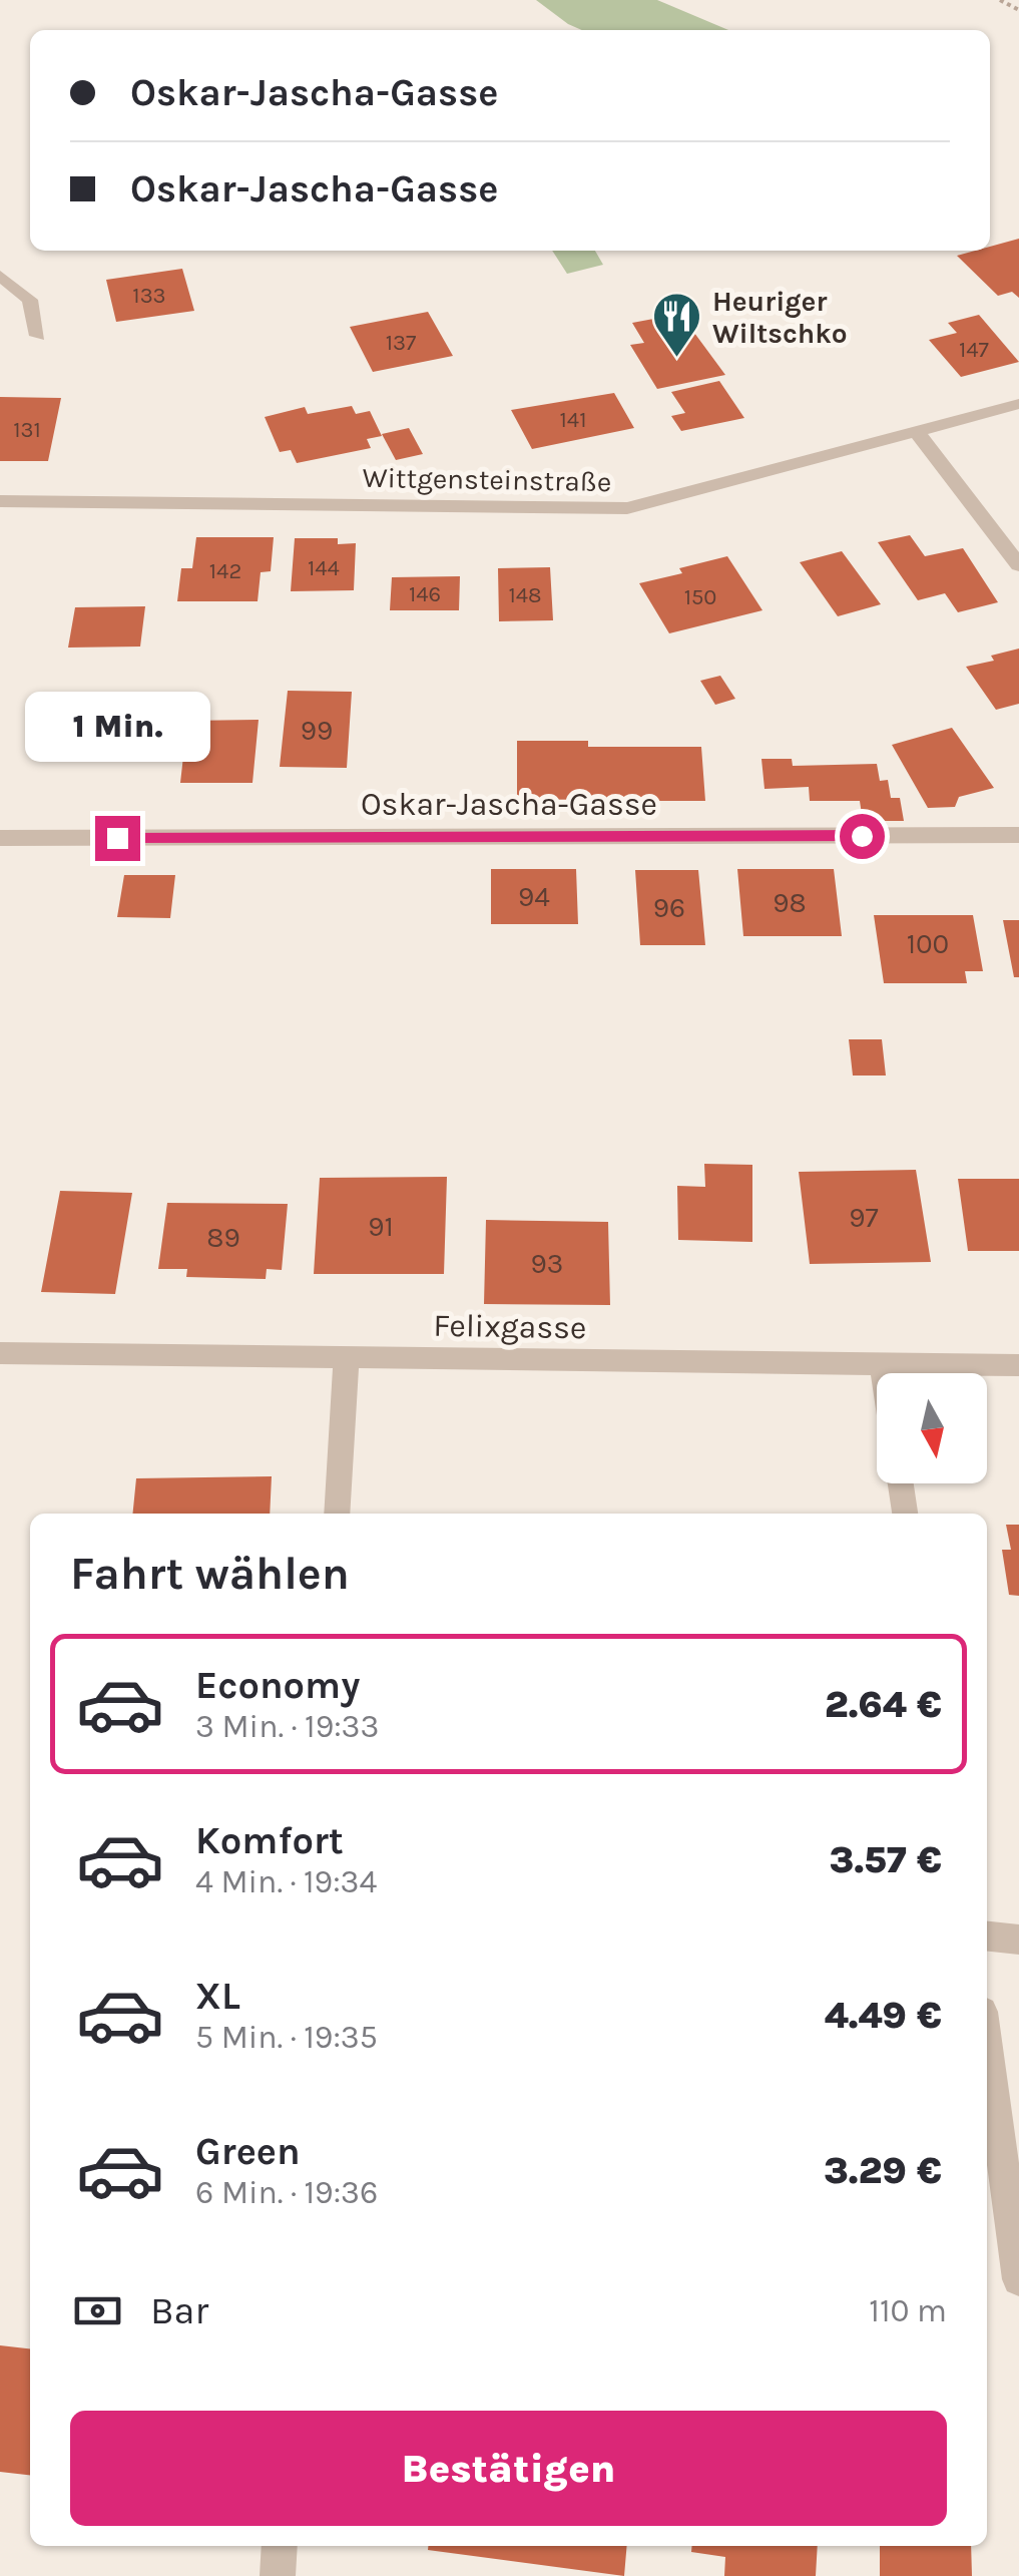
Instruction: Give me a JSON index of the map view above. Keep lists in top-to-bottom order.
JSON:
{
  "streets": {
    "street": ["Wittgensteinstraße", "Oskar-Jascha-Gasse", "Felixgasse"]
  },
  "places": {
    "restaurant": ["Heuriger Wiltschko"]
  },
  "house_numbers": [
    "133",
    "137",
    "147",
    "141",
    "131",
    "144",
    "142",
    "146",
    "148",
    "150",
    "99",
    "94",
    "98",
    "96",
    "100",
    "97",
    "91",
    "89",
    "93"
  ],
  "north": "bottom",
  "page": {
    "banner": ["Oskar-Jascha-Gasse", "Oskar-Jascha-Gasse"],
    "bubble": "1 Min.",
    "heading": "Fahrt wählen",
    "list": [
      {
        "name": "Economy",
        "note": "3 Min. · 19:33",
        "value": "2.64 €"
      },
      {
        "name": "Komfort",
        "note": "4 Min. · 19:34",
        "value": "3.57 €"
      },
      {
        "name": "XL",
        "note": "5 Min. · 19:35",
        "value": "4.49 €"
      },
      {
        "name": "Green",
        "note": "6 Min. · 19:36",
        "value": "3.29 €"
      }
    ],
    "pay": ["Bar", "110 m"],
    "buttons": "Bestätigen"
  }
}
